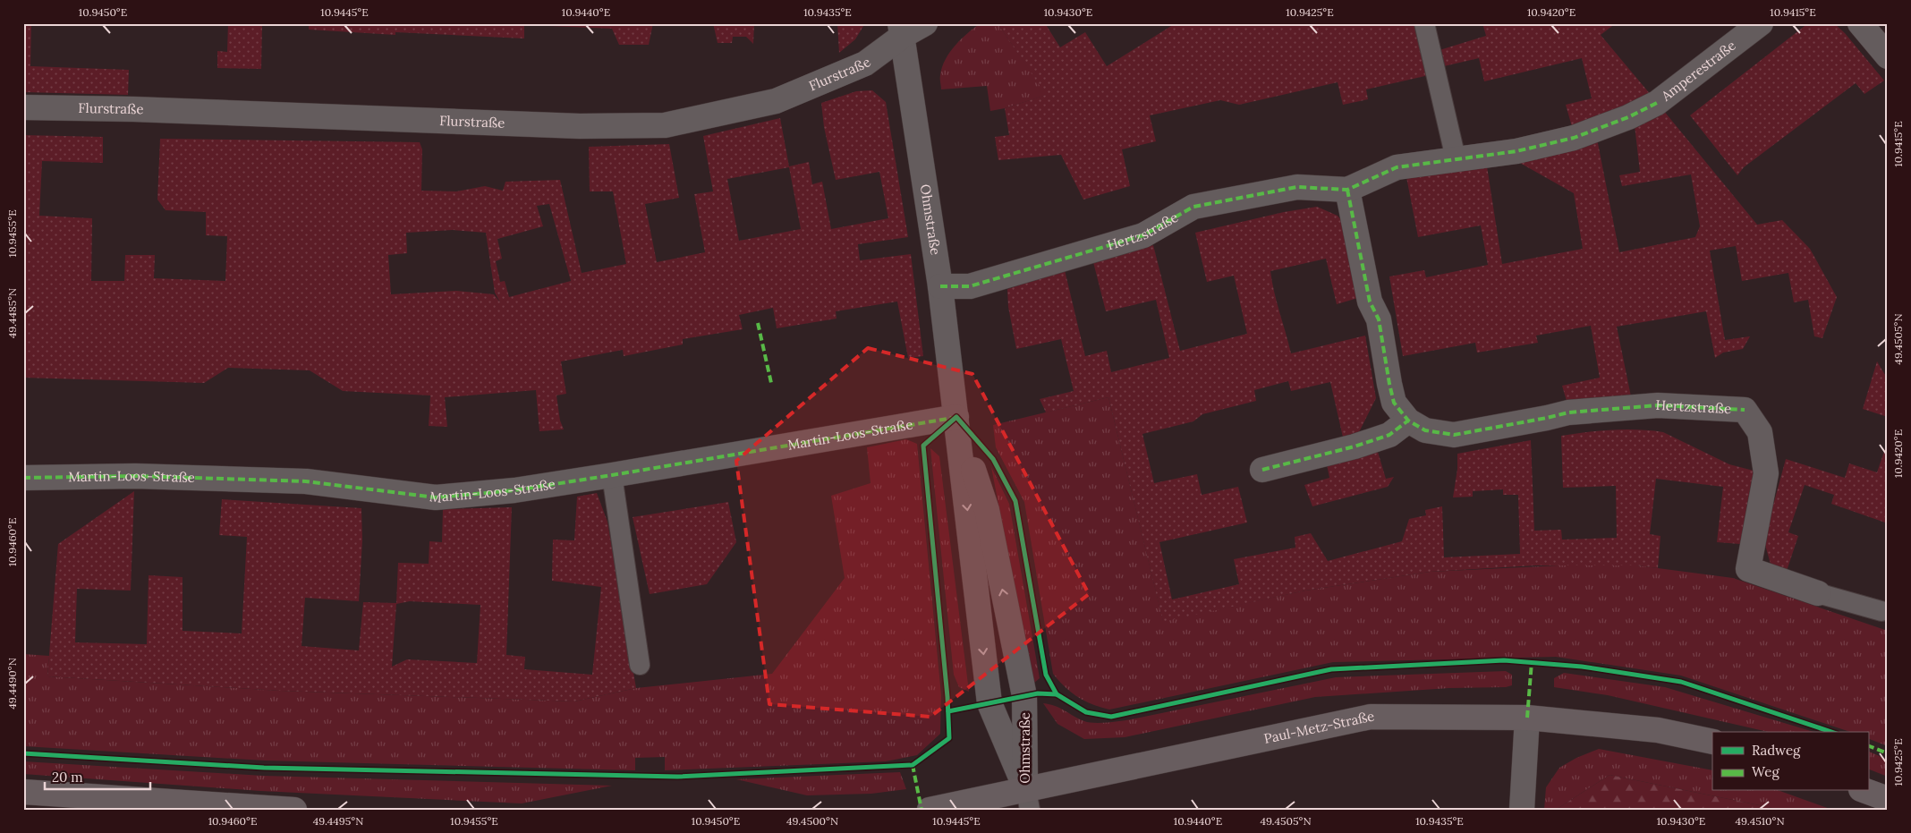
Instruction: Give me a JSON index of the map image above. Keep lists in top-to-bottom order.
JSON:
{
  "streets": {
    "street": [
      "Amperestraße",
      "Flurstraße",
      "Ohmstraße",
      "Hertzstraße",
      "Martin-Loos-Straße",
      "Paul-Metz-Straße"
    ]
  },
  "crossings": [
    ["Amperestraße", "Hertzstraße"],
    ["Flurstraße", "Ohmstraße"],
    ["Ohmstraße", "Hertzstraße"],
    ["Ohmstraße", "Martin-Loos-Straße"],
    ["Ohmstraße", "Paul-Metz-Straße"]
  ],
  "legend": ["Radweg", "Weg"],
  "scale_bar": "20 m",
  "coordinates": [
    "10.9450°E",
    "10.9445°E",
    "10.9440°E",
    "10.9435°E",
    "10.9430°E",
    "10.9425°E",
    "10.9420°E",
    "10.9415°E",
    "10.9455°E",
    "49.4485°N",
    "49.4505°N",
    "10.9460°E",
    "49.4490°N",
    "49.4495°N",
    "49.4500°N",
    "49.4510°N"
  ]
}
